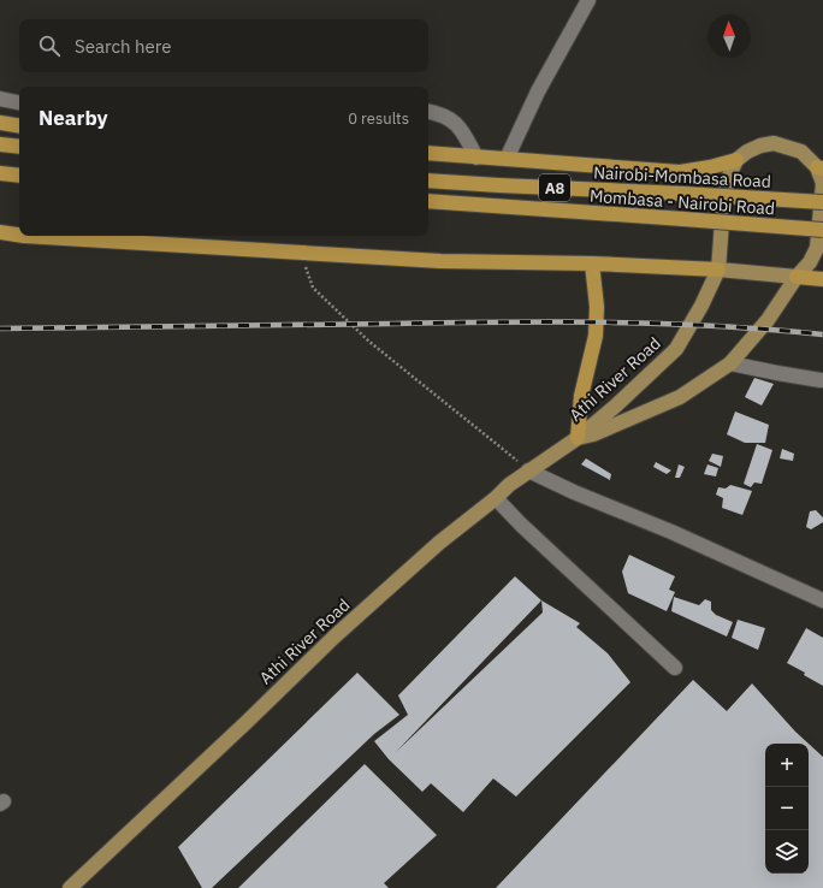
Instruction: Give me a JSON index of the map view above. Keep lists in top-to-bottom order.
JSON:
{
  "streets": {
    "highway": ["Nairobi-Mombasa Road", "A8", "Mombasa - Nairobi Road"],
    "main road": ["Athi River Road"]
  },
  "north": "top",
  "page": {
    "search": "Search here",
    "heading": ["Nearby", "0 results"],
    "map_buttons": ["+", "−"]
  }
}
